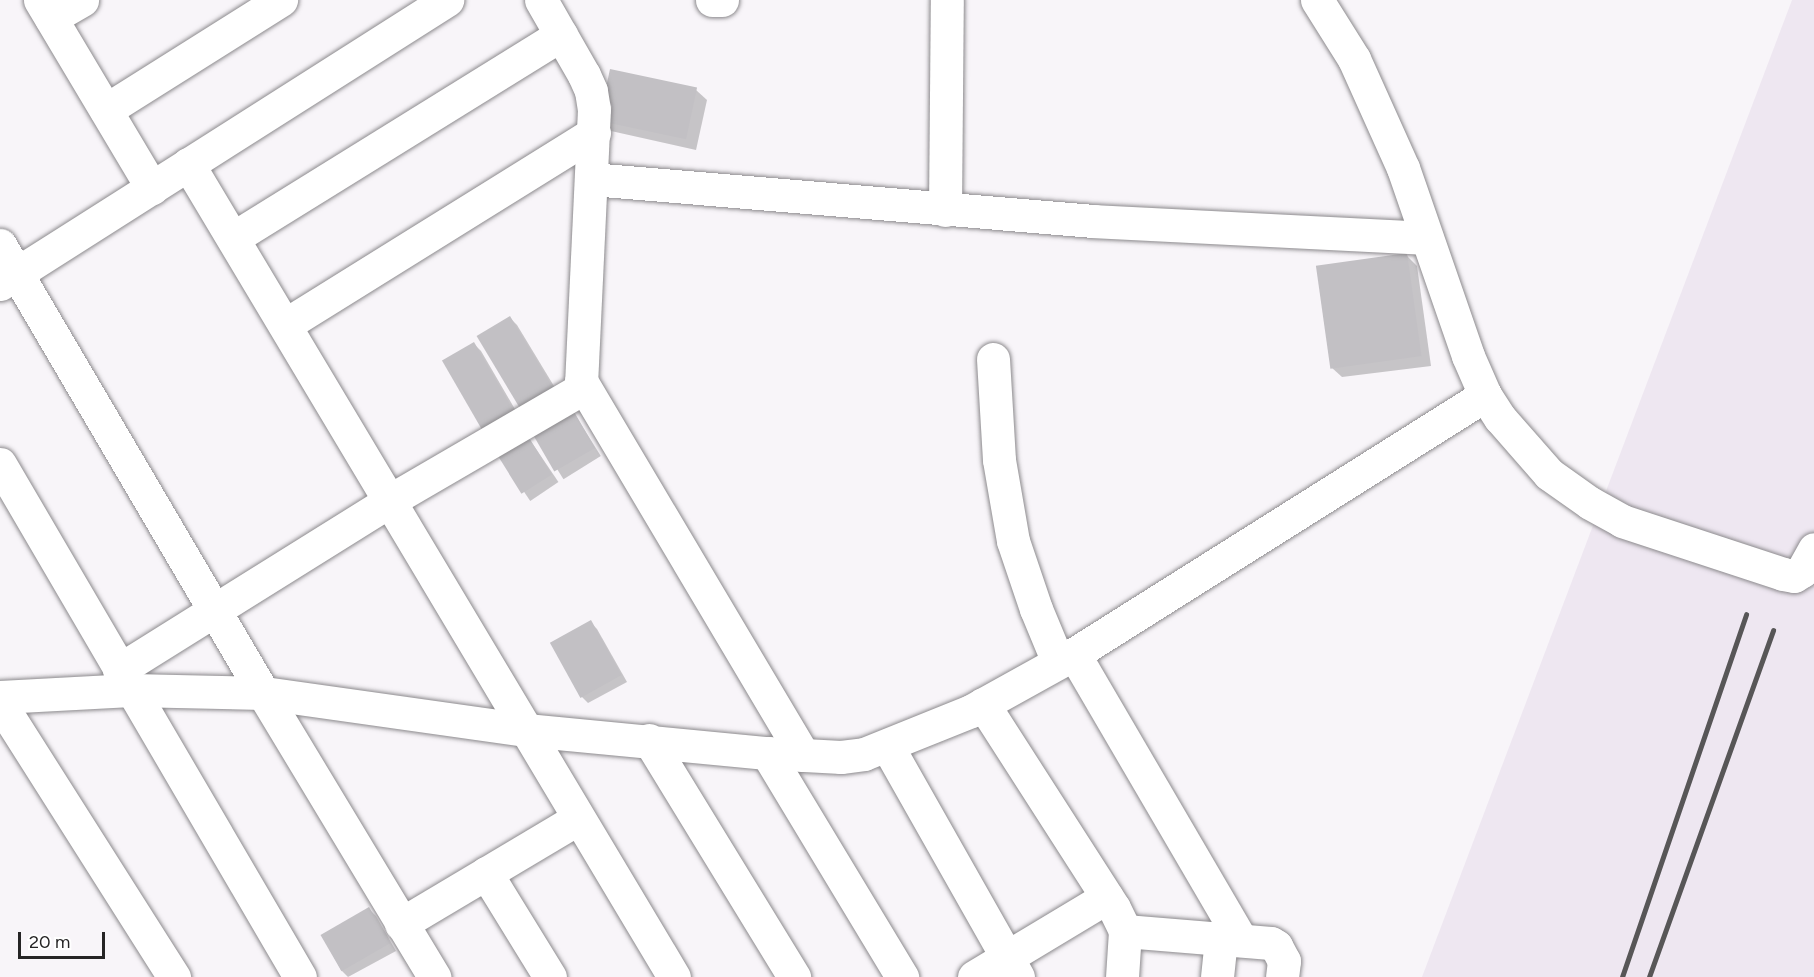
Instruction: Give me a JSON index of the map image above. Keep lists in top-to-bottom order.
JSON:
{
  "scale_bar": "20 m"
}
